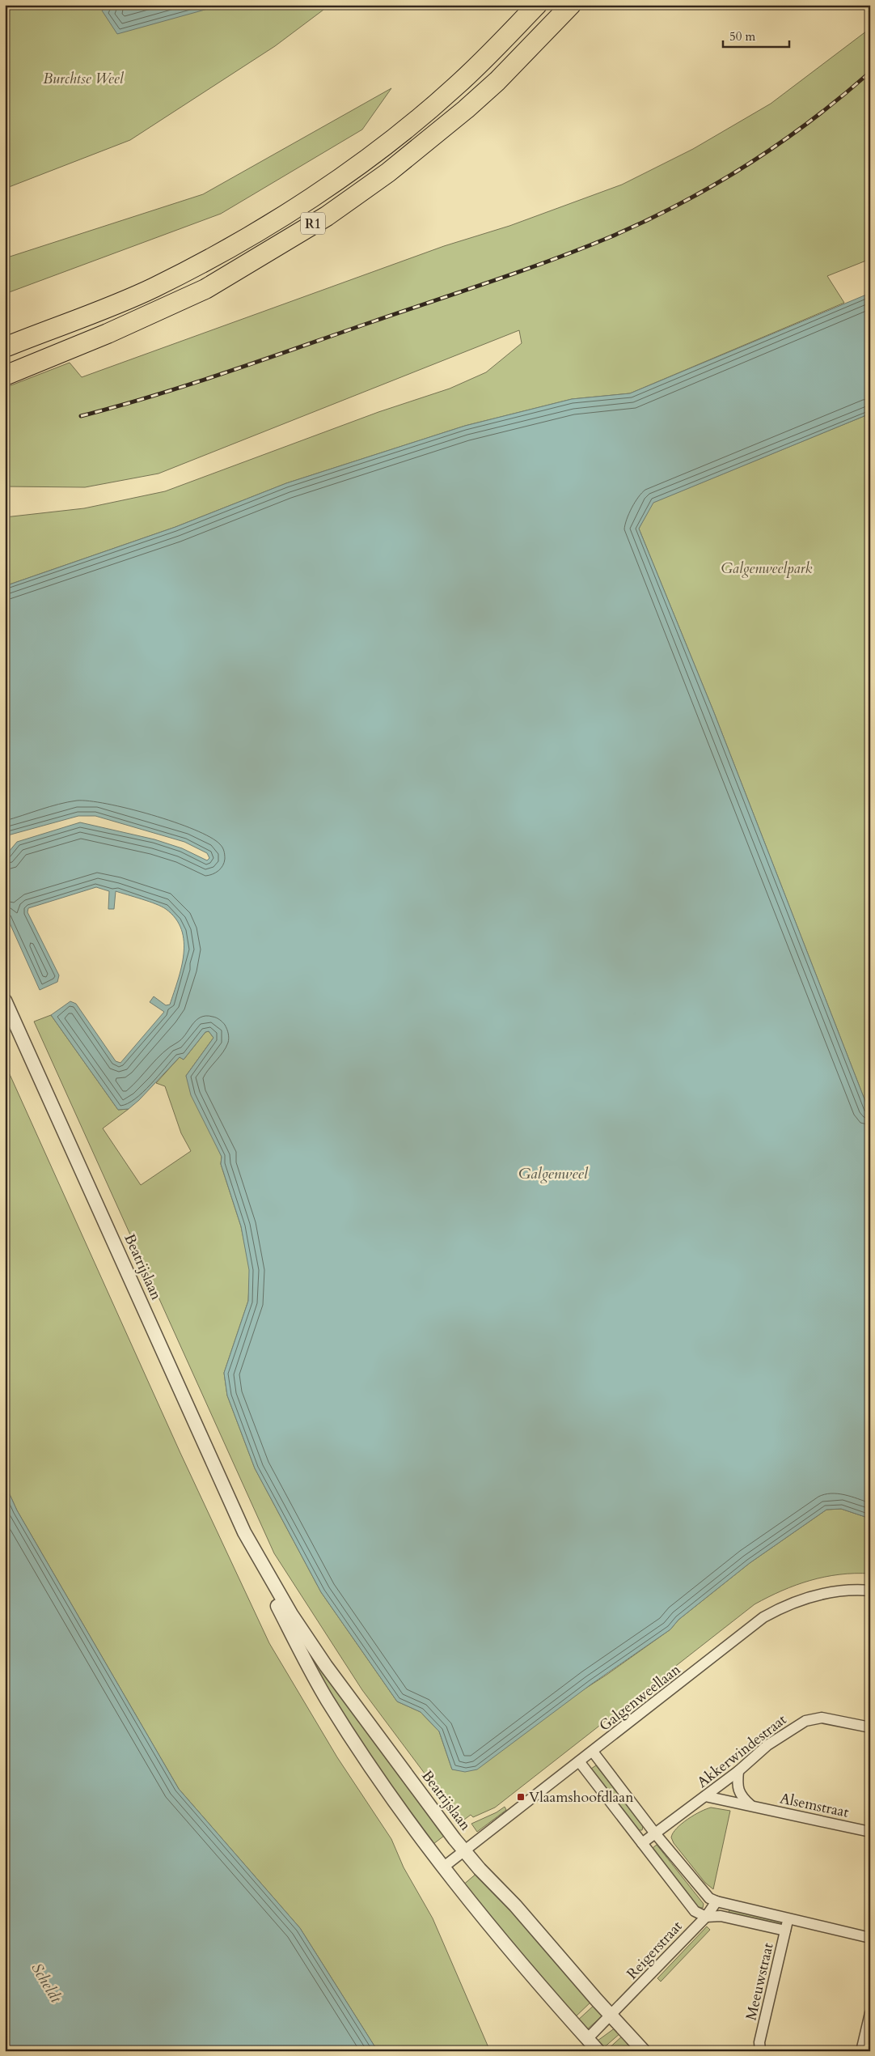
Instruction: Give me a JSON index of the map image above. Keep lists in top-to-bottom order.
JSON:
{
  "streets": {
    "highway": ["R1"],
    "street": [
      "Beatrijslaan",
      "Galgenweellaan",
      "Akkerwindestraat",
      "Alsemstraat",
      "Reigerstraat",
      "Meeuwstraat"
    ]
  },
  "crossings": [
    ["Beatrijslaan", "Galgenweellaan"],
    ["Beatrijslaan", "Reigerstraat"],
    ["Akkerwindestraat", "Alsemstraat"]
  ],
  "water": ["Galgenweel", "Scheldt"],
  "parks": ["Burchtse Weel", "Galgenweelpark"],
  "places": {
    "transit": ["Vlaamshoofdlaan"]
  },
  "scale_bar": "50 m"
}
